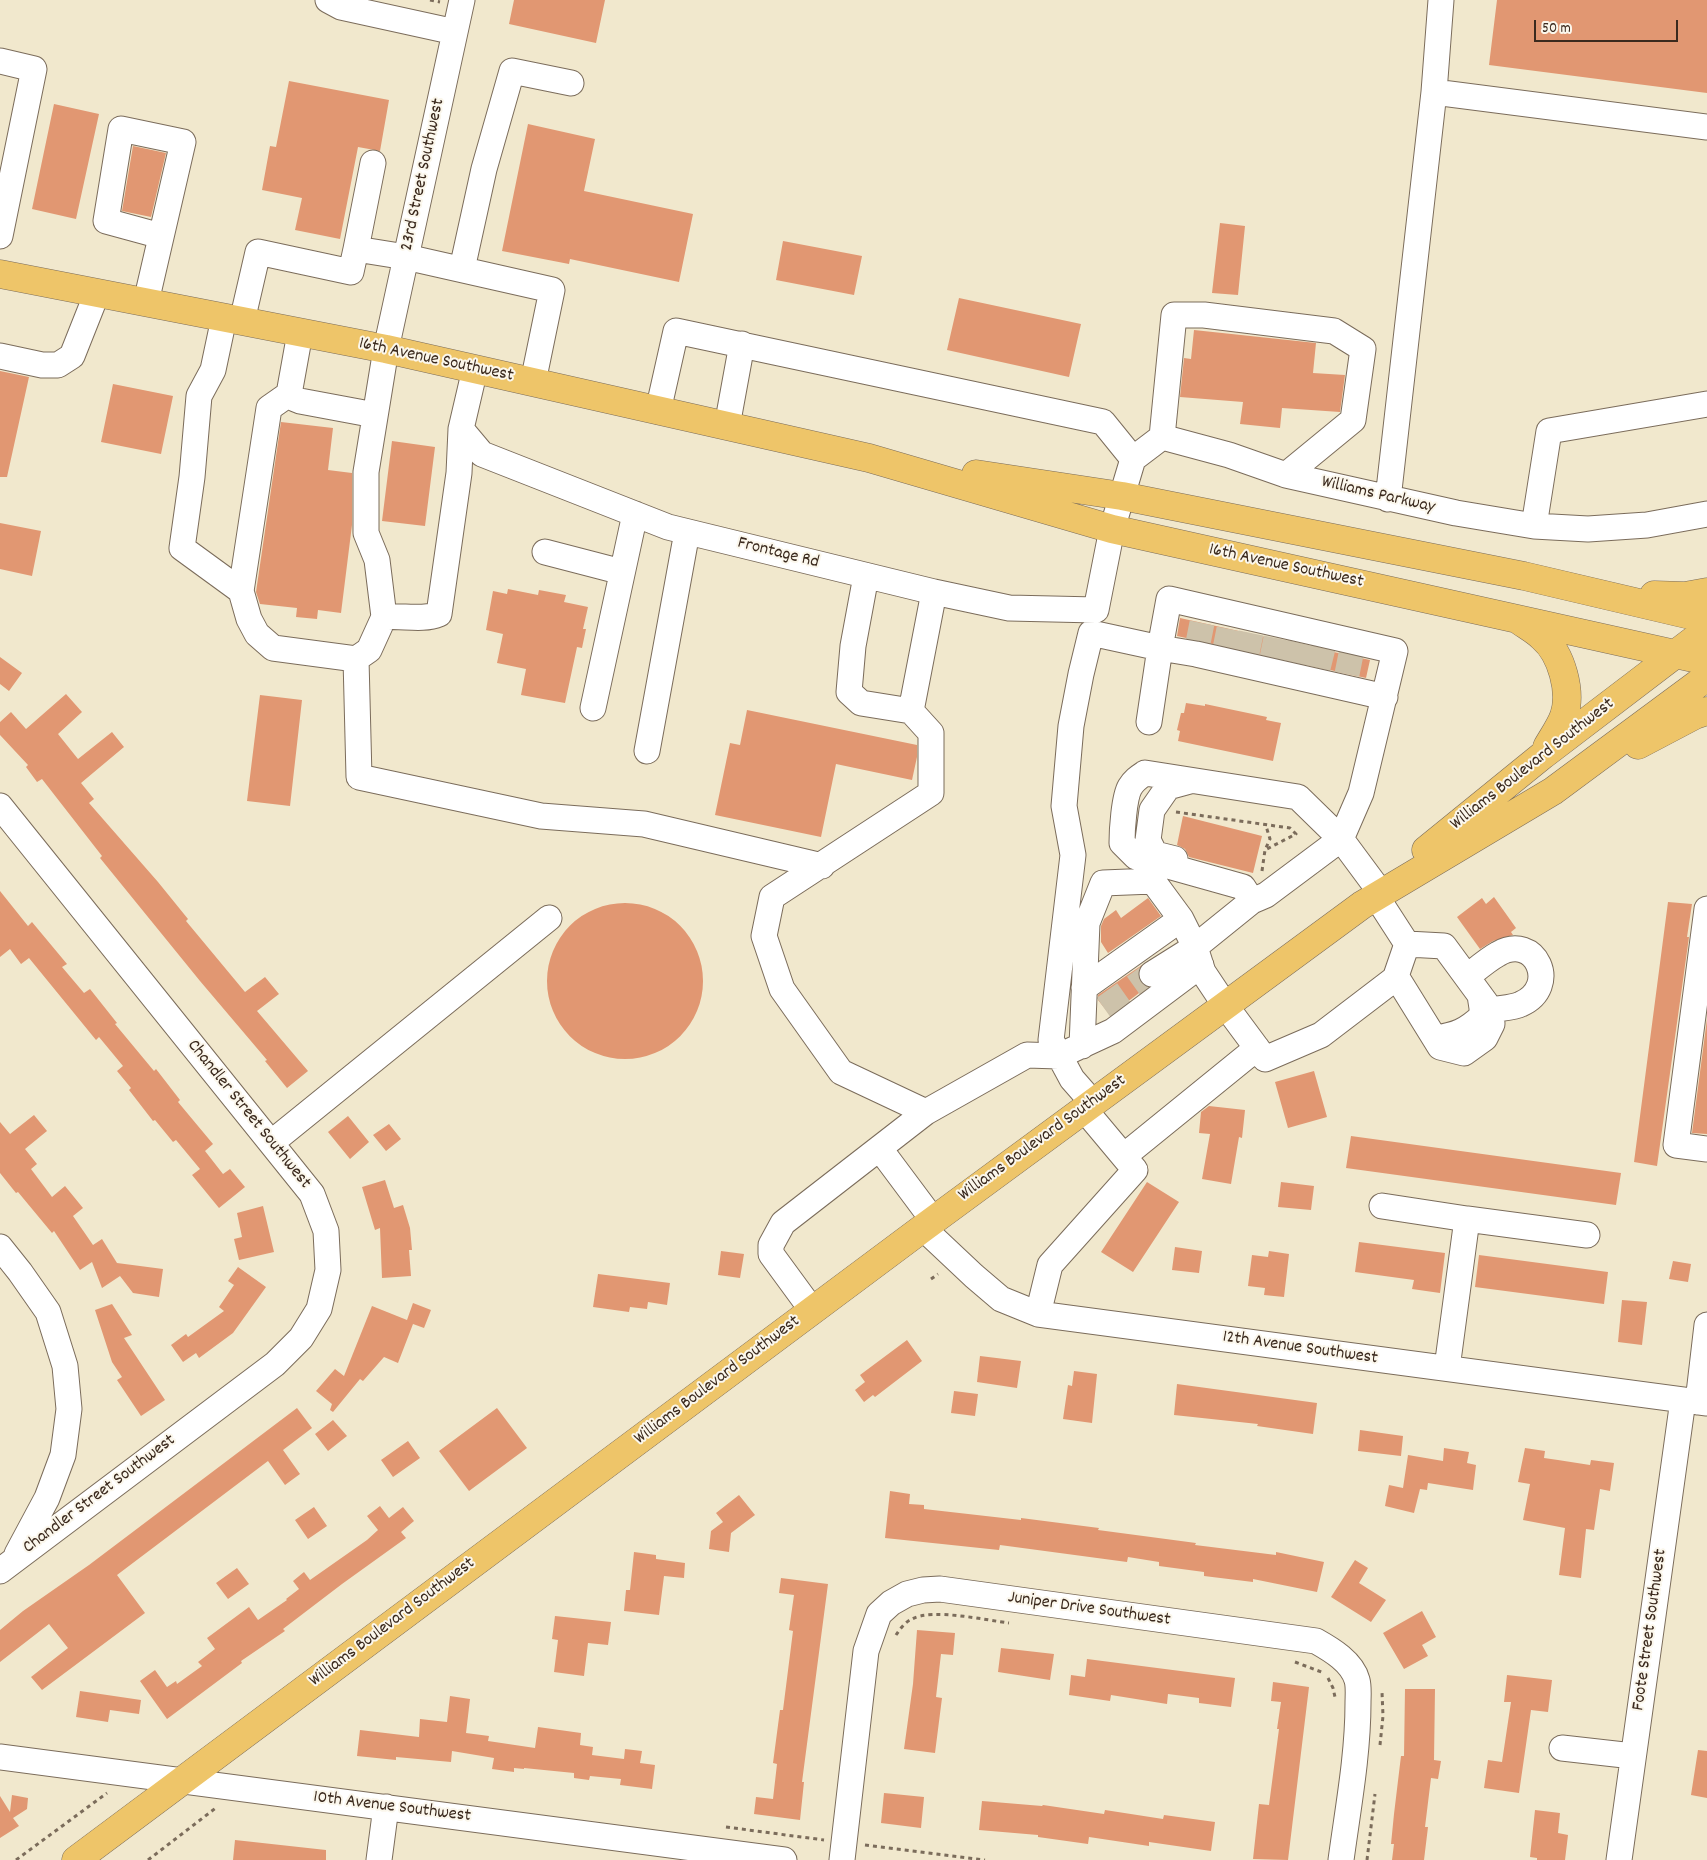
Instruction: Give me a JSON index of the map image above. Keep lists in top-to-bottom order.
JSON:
{
  "streets": {
    "main road": ["16th Avenue Southwest", "Williams Boulevard Southwest"],
    "street": [
      "23rd Street Southwest",
      "Williams Parkway",
      "Frontage Rd",
      "Chandler Street Southwest",
      "12th Avenue Southwest",
      "Juniper Drive Southwest",
      "Foote Street Southwest",
      "10th Avenue Southwest"
    ]
  },
  "crossings": [
    ["23rd Street Southwest", "16th Avenue Southwest"],
    ["16th Avenue Southwest", "Williams Boulevard Southwest"],
    ["Williams Boulevard Southwest", "12th Avenue Southwest"],
    ["Williams Boulevard Southwest", "10th Avenue Southwest"],
    ["12th Avenue Southwest", "Foote Street Southwest"]
  ],
  "scale_bar": "50 m"
}
